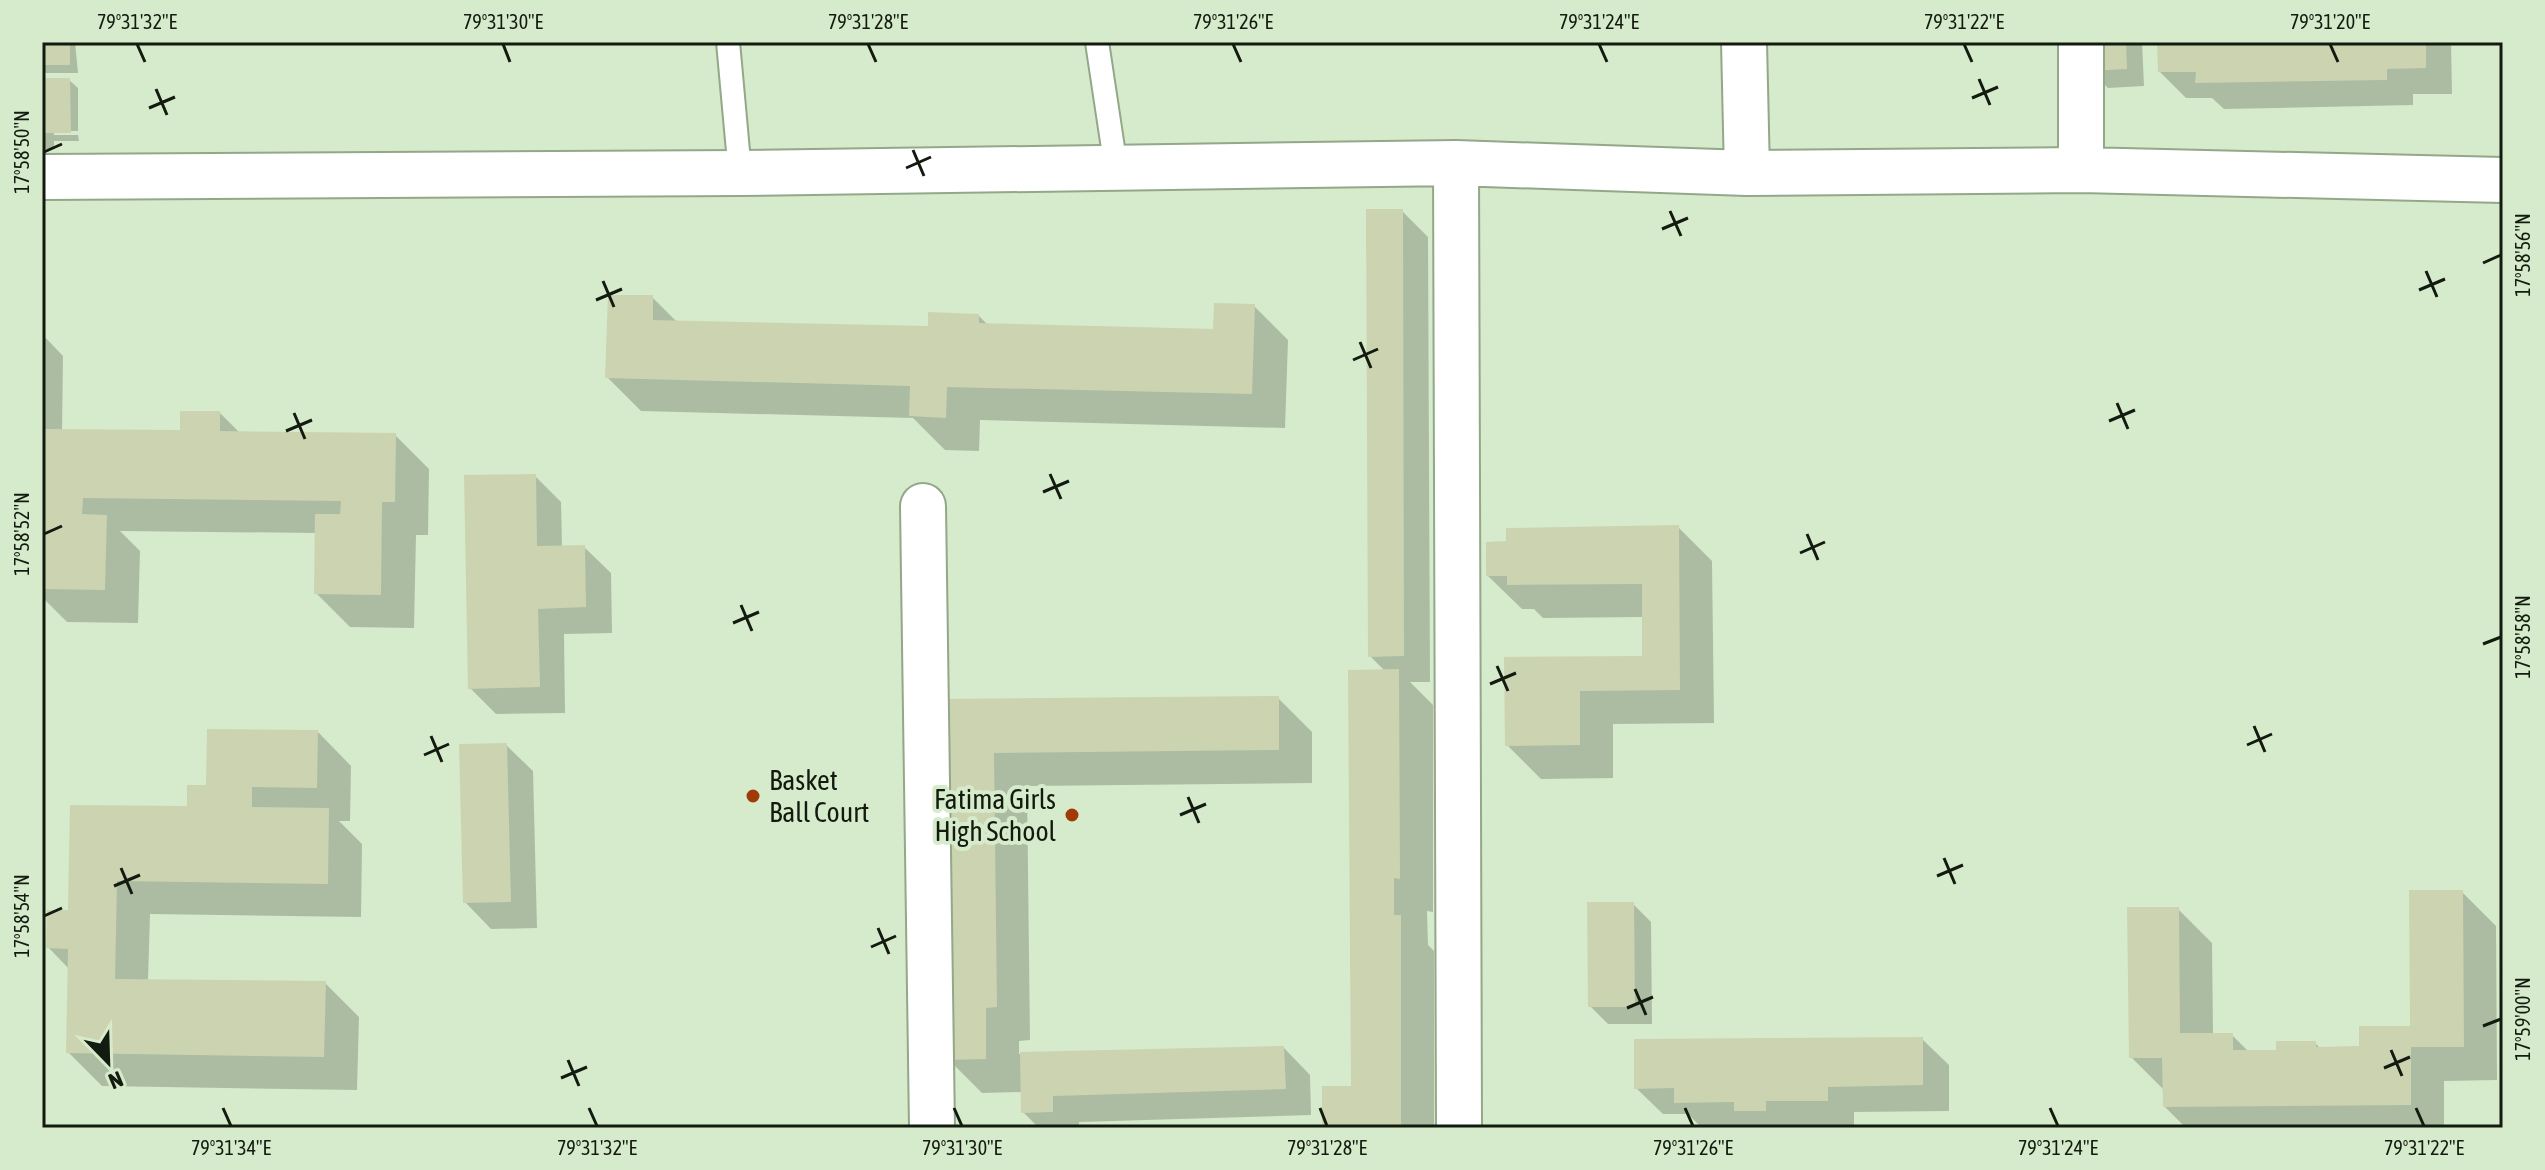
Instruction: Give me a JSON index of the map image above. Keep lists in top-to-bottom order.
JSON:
{
  "places": ["Basket Ball Court", "Fatima Girls High School"],
  "north": "bottom right",
  "coordinates": [
    "79°31'32\"E",
    "79°31'30\"E",
    "79°31'28\"E",
    "79°31'26\"E",
    "79°31'24\"E",
    "79°31'22\"E",
    "79°31'20\"E",
    "17°58'50\"N",
    "17°58'56\"N",
    "17°58'52\"N",
    "17°58'58\"N",
    "17°58'54\"N",
    "17°59'00\"N",
    "79°31'34\"E"
  ]
}
